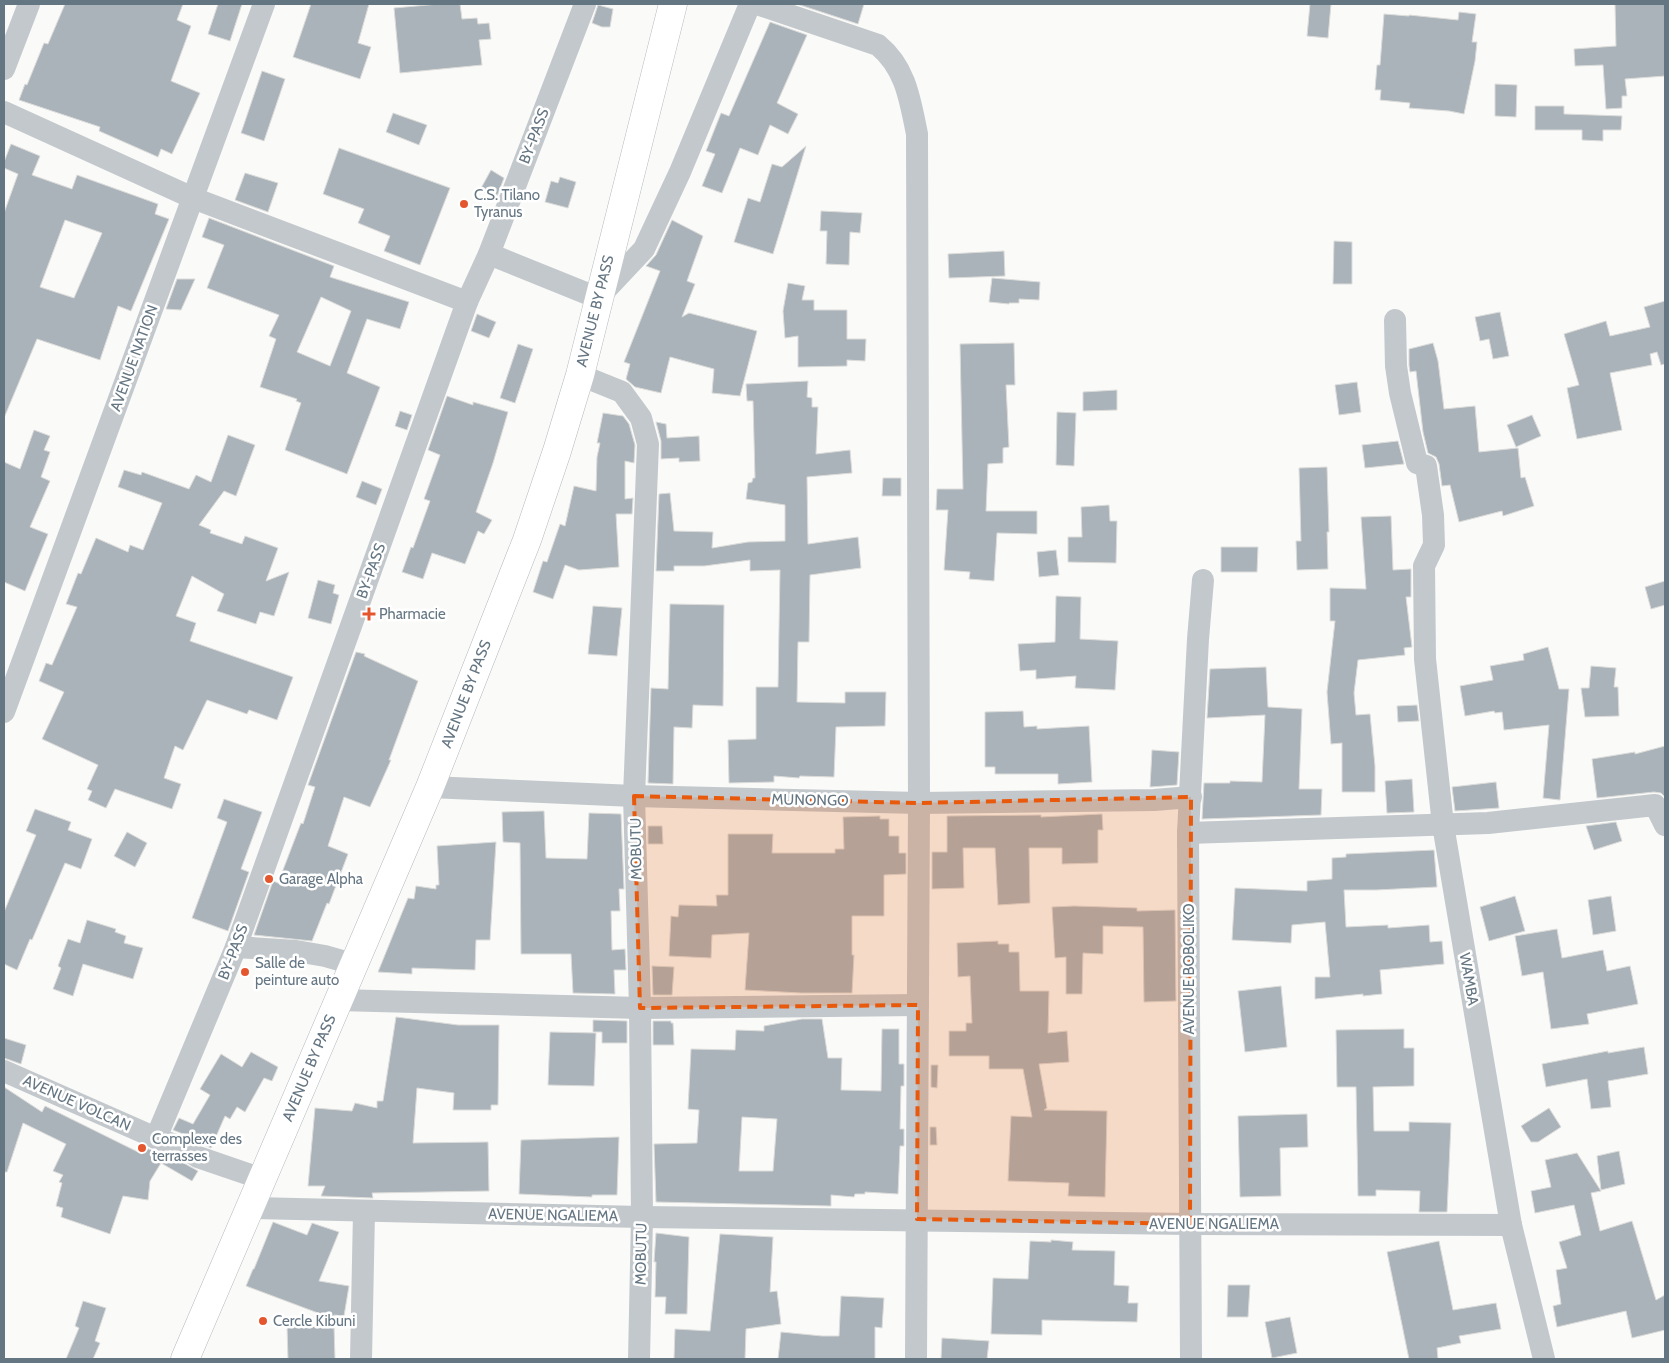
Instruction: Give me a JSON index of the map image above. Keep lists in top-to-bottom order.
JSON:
{
  "streets": {
    "highway": ["AVENUE BY PASS"],
    "street": [
      "BY-PASS",
      "AVENUE NATION",
      "MUNONGO",
      "MOBUTU",
      "AVENUE BOBOLIKO",
      "WAMBA",
      "AVENUE VOLCAN",
      "AVENUE NGALIEMA"
    ]
  },
  "crossings": [
    ["BY-PASS", "AVENUE VOLCAN"],
    ["AVENUE BY PASS", "MUNONGO"],
    ["AVENUE BY PASS", "MOBUTU"],
    ["AVENUE BY PASS", "AVENUE VOLCAN"],
    ["AVENUE BY PASS", "AVENUE NGALIEMA"],
    ["MUNONGO", "MOBUTU"],
    ["MUNONGO", "AVENUE BOBOLIKO"],
    ["MOBUTU", "AVENUE NGALIEMA"],
    ["AVENUE BOBOLIKO", "AVENUE NGALIEMA"],
    ["WAMBA", "AVENUE NGALIEMA"]
  ],
  "places": {
    "other": [
      "C.S. Tilano Tyranus",
      "Garage Alpha",
      "Salle de peinture auto",
      "Complexe des terrasses",
      "Cercle Kibuni"
    ],
    "health": ["Pharmacie"]
  }
}
